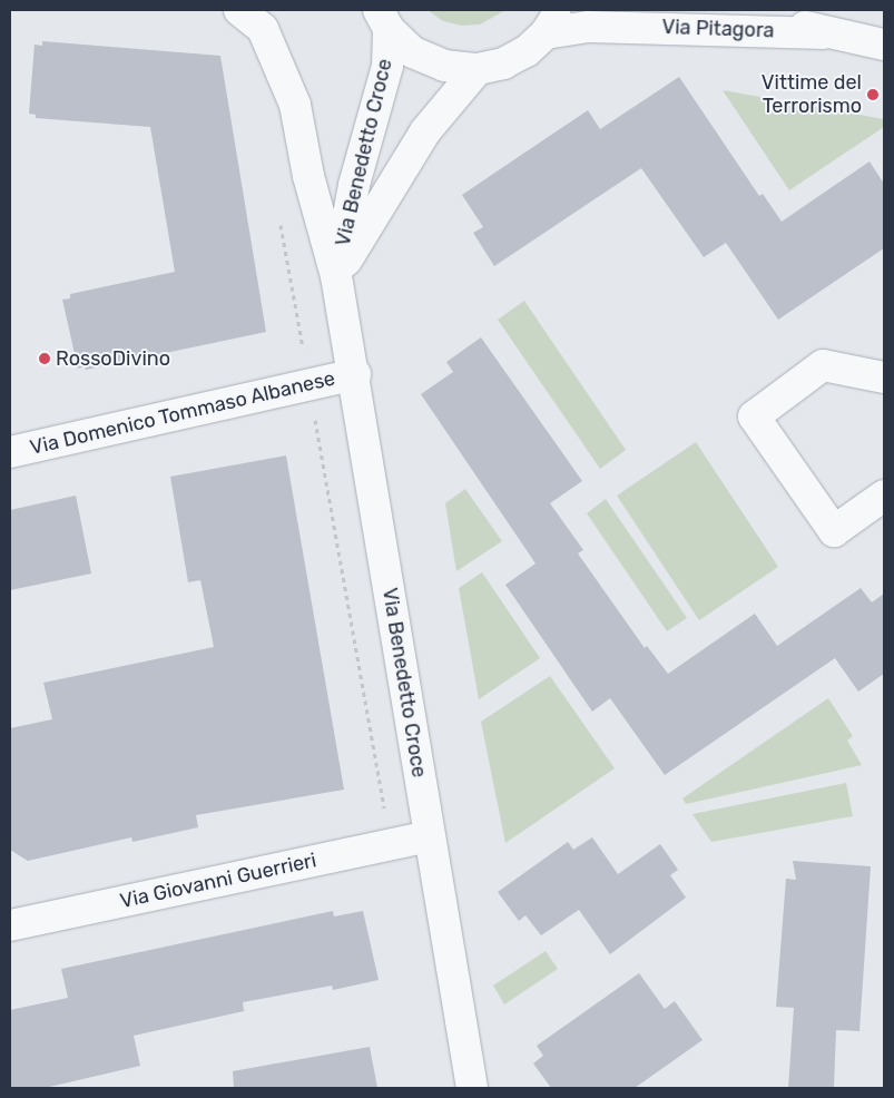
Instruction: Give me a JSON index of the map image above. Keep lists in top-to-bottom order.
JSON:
{
  "streets": {
    "street": [
      "Via Pitagora",
      "Via Benedetto Croce",
      "Via Domenico Tommaso Albanese",
      "Via Giovanni Guerrieri"
    ]
  },
  "crossings": [
    ["Via Pitagora", "Via Benedetto Croce"],
    ["Via Benedetto Croce", "Via Domenico Tommaso Albanese"],
    ["Via Benedetto Croce", "Via Giovanni Guerrieri"]
  ],
  "places": ["Vittime del Terrorismo", "RossoDivino"]
}
